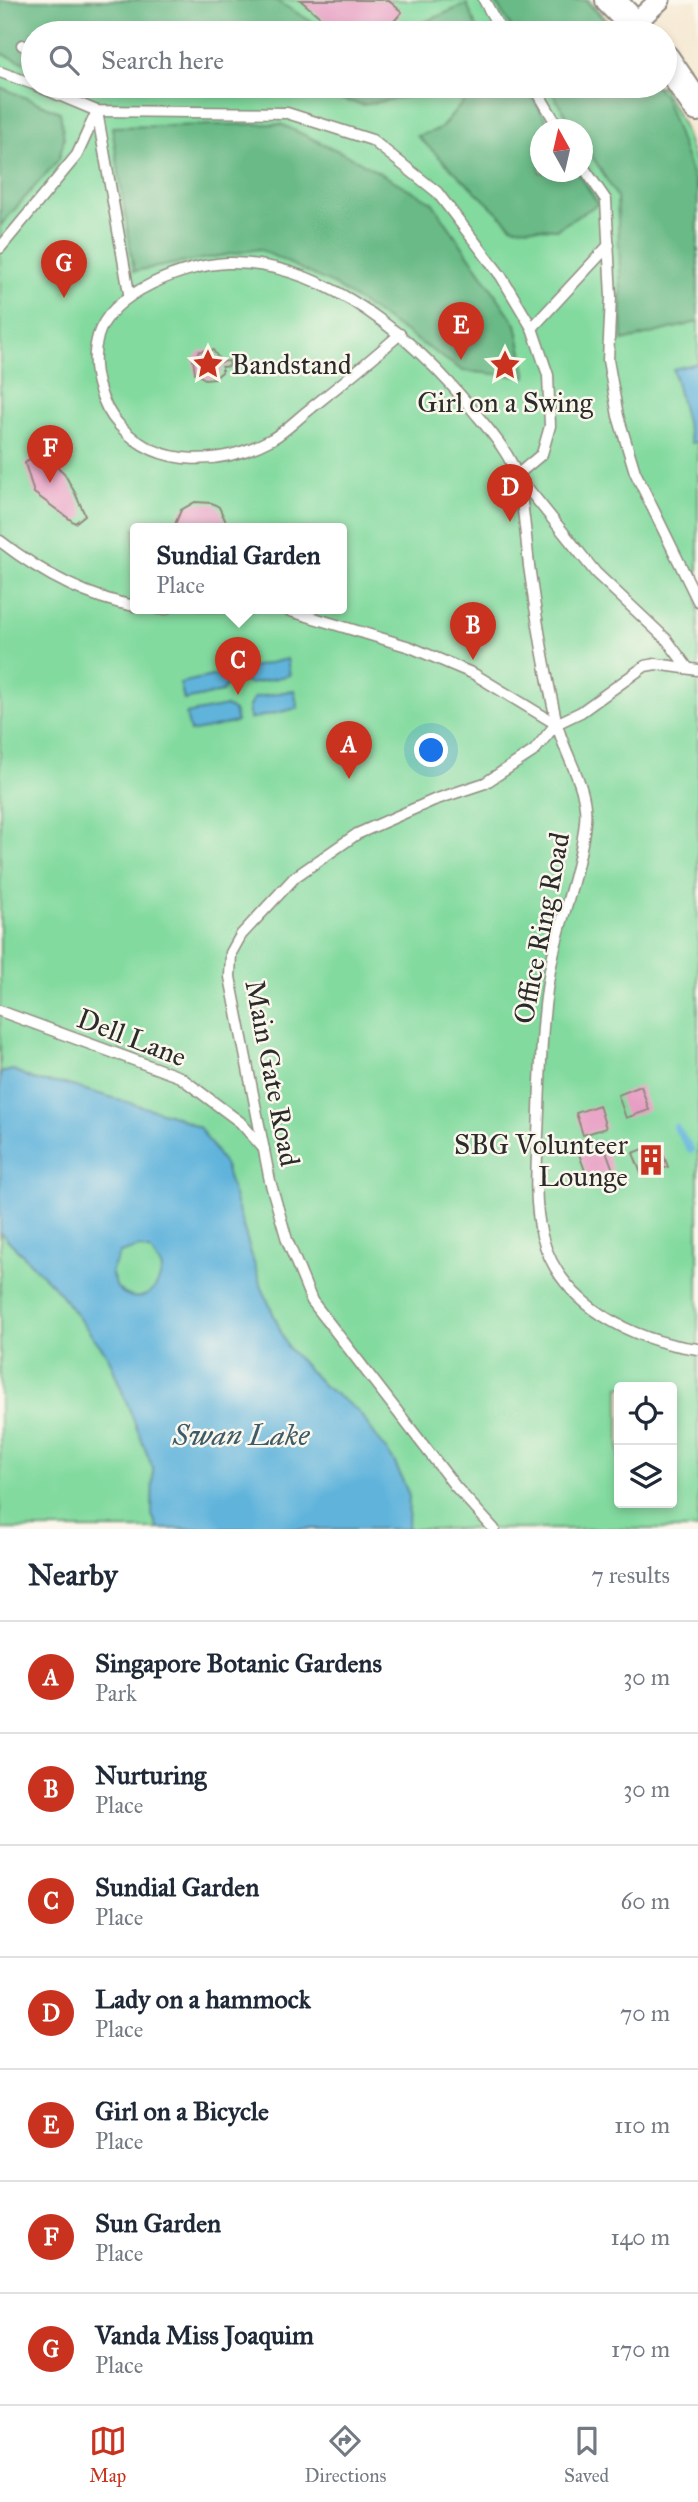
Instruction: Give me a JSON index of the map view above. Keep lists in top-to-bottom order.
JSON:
{
  "streets": {
    "lane": ["Office Ring Road", "Dell Lane", "Main Gate Road"]
  },
  "crossings": [
    ["Office Ring Road", "Main Gate Road"],
    ["Dell Lane", "Main Gate Road"]
  ],
  "water": ["Swan Lake"],
  "places": {
    "place": ["Bandstand", "Girl on a Swing"],
    "building": ["SBG Volunteer Lounge"]
  },
  "north": "top",
  "page": {
    "search": "Search here",
    "pins": [
      "G",
      "E",
      "F",
      "D",
      "B",
      "C",
      "A"
    ],
    "popup": ["Sundial Garden", "Place"],
    "heading": ["Nearby", "7 results"],
    "list": [
      {
        "mark": "A",
        "name": "Singapore Botanic Gardens",
        "note": "Park",
        "value": "30 m"
      },
      {
        "mark": "B",
        "name": "Nurturing",
        "note": "Place",
        "value": "30 m"
      },
      {
        "mark": "C",
        "name": "Sundial Garden",
        "note": "Place",
        "value": "60 m"
      },
      {
        "mark": "D",
        "name": "Lady on a hammock",
        "note": "Place",
        "value": "70 m"
      },
      {
        "mark": "E",
        "name": "Girl on a Bicycle",
        "note": "Place",
        "value": "110 m"
      },
      {
        "mark": "F",
        "name": "Sun Garden",
        "note": "Place",
        "value": "140 m"
      },
      {
        "mark": "G",
        "name": "Vanda Miss Joaquim",
        "note": "Place",
        "value": "170 m"
      }
    ],
    "nav": ["Map", "Directions", "Saved"]
  }
}
